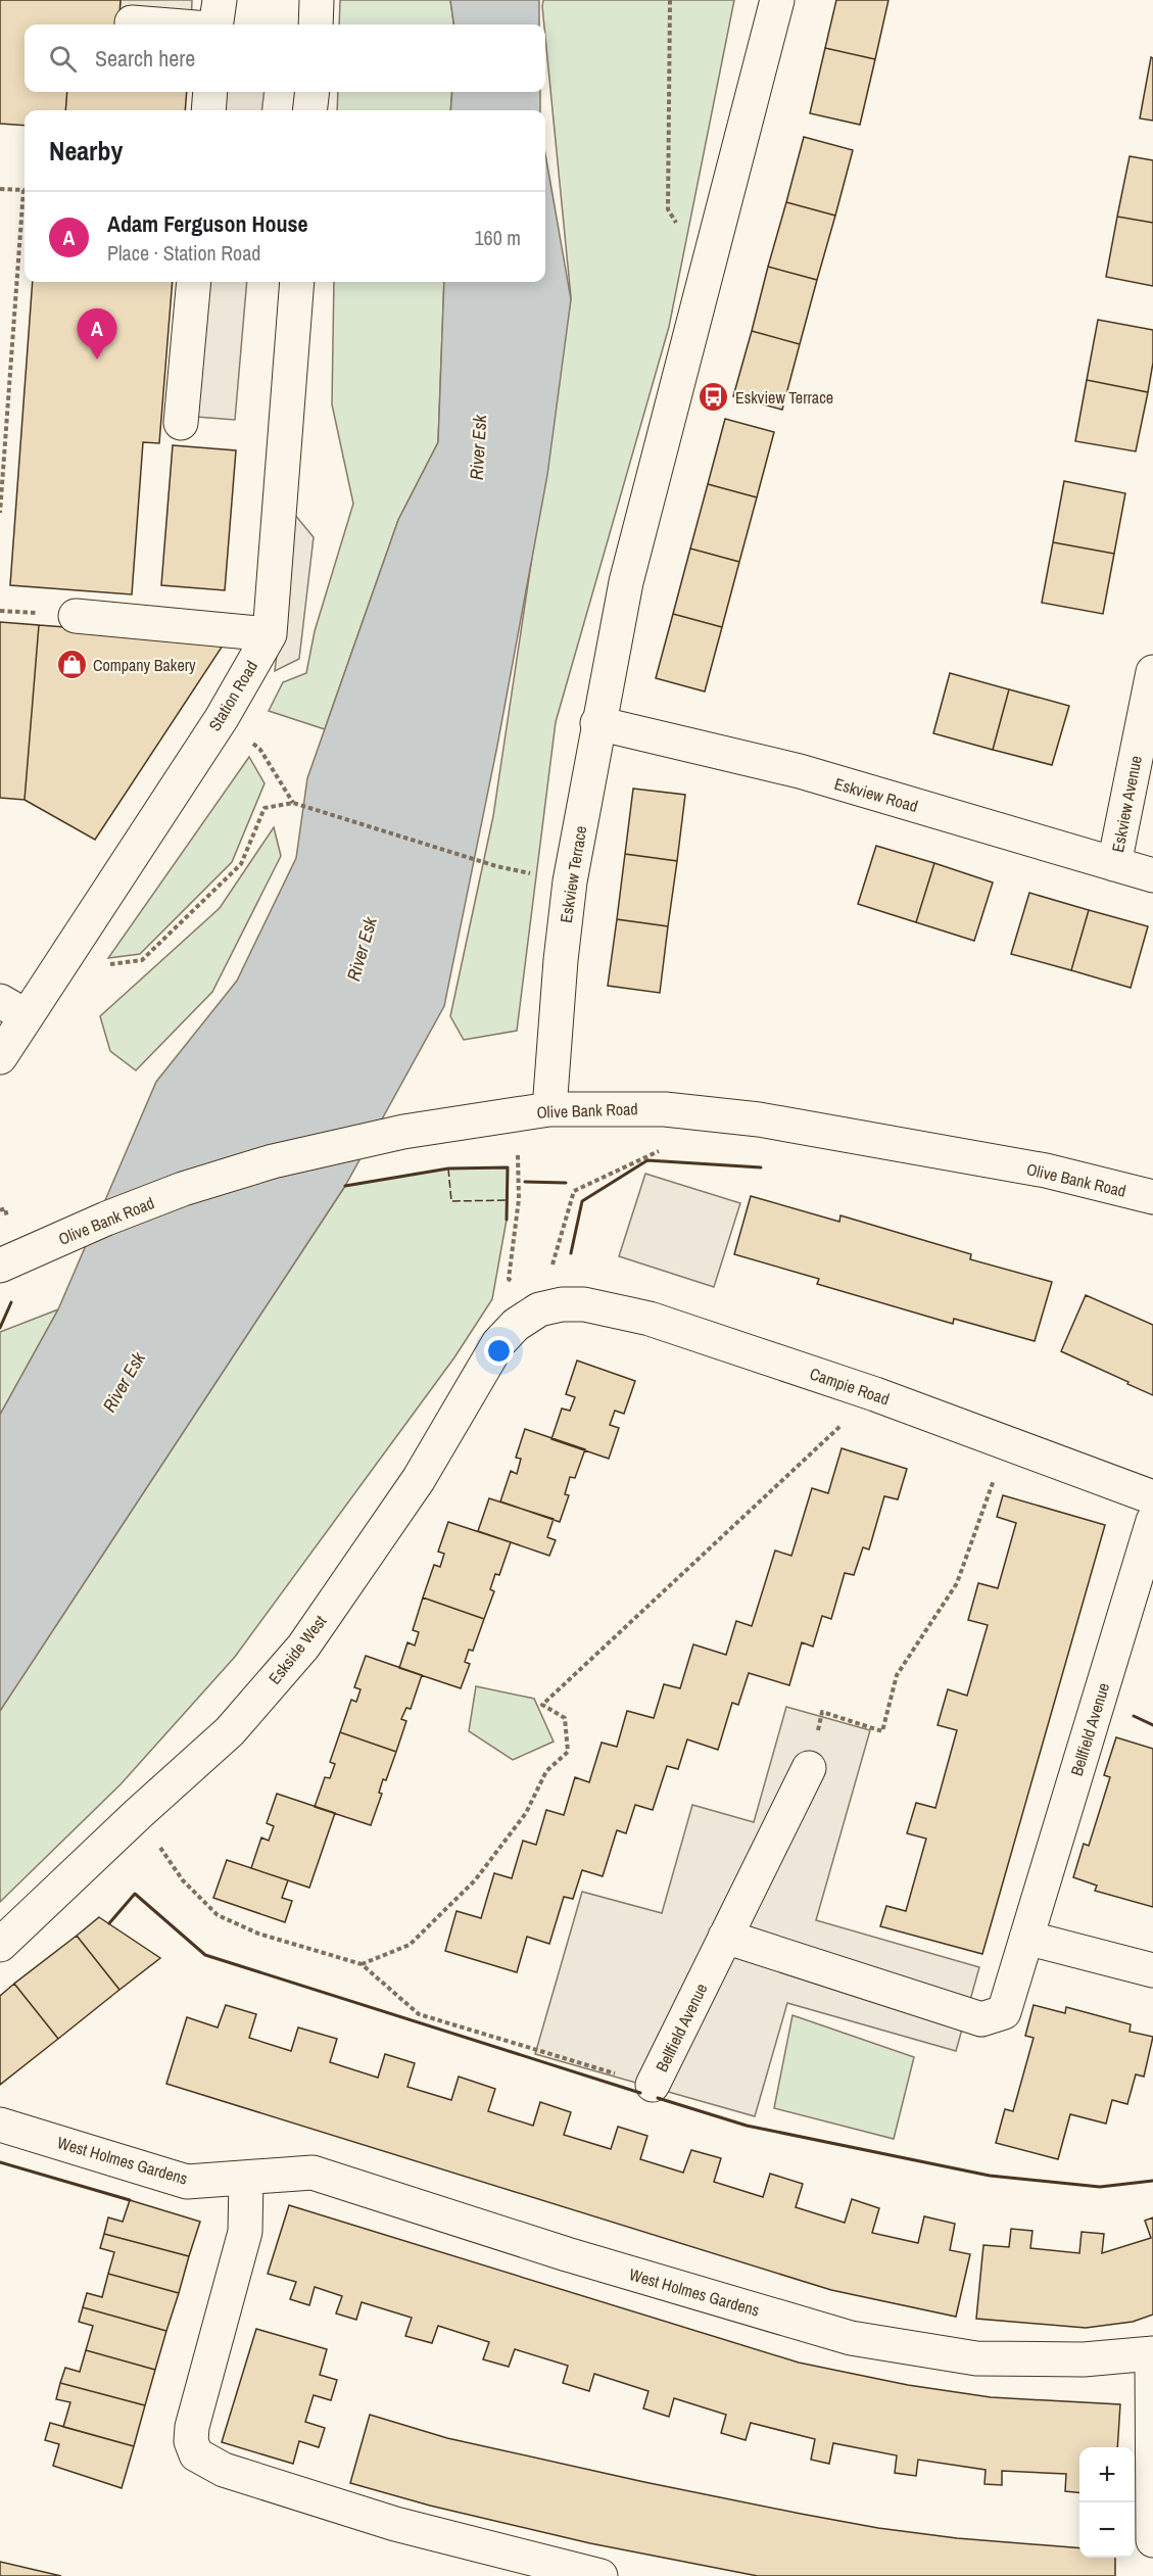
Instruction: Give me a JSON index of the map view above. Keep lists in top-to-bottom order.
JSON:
{
  "streets": {
    "street": [
      "Station Road",
      "Eskview Road",
      "Eskview Avenue",
      "Eskview Terrace",
      "Olive Bank Road",
      "Campie Road",
      "Eskside West",
      "Bellfield Avenue",
      "West Holmes Gardens"
    ]
  },
  "crossings": [
    ["Eskview Road", "Eskview Avenue"],
    ["Eskview Road", "Eskview Terrace"],
    ["Eskview Terrace", "Olive Bank Road"],
    ["Campie Road", "Eskside West"]
  ],
  "water": ["River Esk"],
  "places": {
    "bus stop": ["Eskview Terrace"],
    "shop": ["Company Bakery"]
  },
  "page": {
    "search": "Search here",
    "heading": "Nearby",
    "list": [
      {
        "mark": "A",
        "name": "Adam Ferguson House",
        "note": "Place · Station Road",
        "value": "160 m"
      }
    ],
    "pins": "A",
    "map_buttons": ["+", "−"]
  }
}
